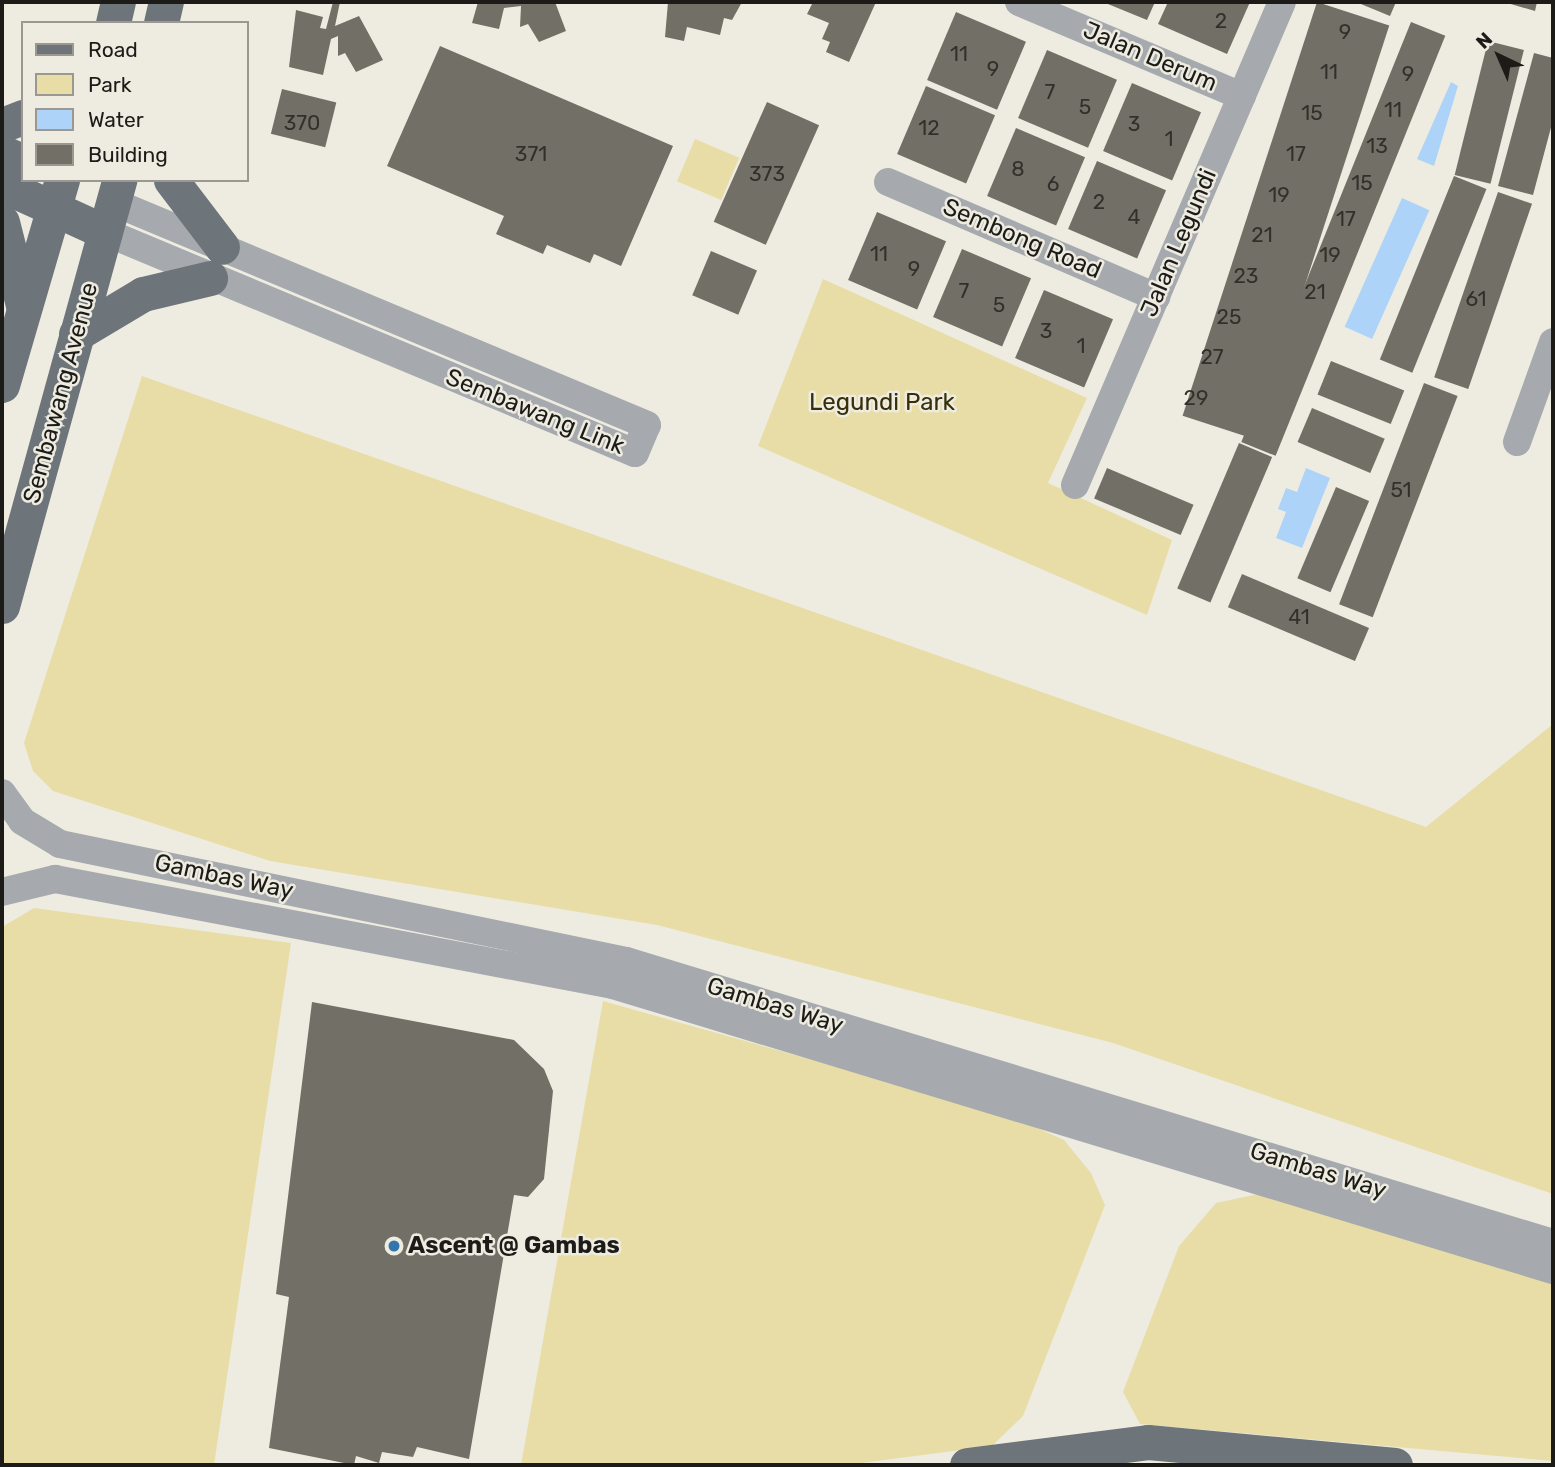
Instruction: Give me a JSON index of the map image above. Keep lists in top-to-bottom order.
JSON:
{
  "streets": {
    "main road": ["Sembawang Avenue"],
    "street": [
      "Jalan Derum",
      "Sembong Road",
      "Jalan Legundi",
      "Sembawang Link",
      "Gambas Way"
    ]
  },
  "crossings": [
    ["Jalan Derum", "Jalan Legundi"],
    ["Sembong Road", "Jalan Legundi"],
    ["Sembawang Avenue", "Sembawang Link"]
  ],
  "parks": ["Legundi Park"],
  "places": ["Ascent @ Gambas"],
  "house_numbers": [
    "2",
    "9",
    "11",
    "9",
    "11",
    "9",
    "7",
    "5",
    "11",
    "15",
    "370",
    "3",
    "12",
    "1",
    "13",
    "371",
    "17",
    "8",
    "373",
    "15",
    "6",
    "19",
    "2",
    "4",
    "17",
    "21",
    "11",
    "19",
    "9",
    "23",
    "7",
    "21",
    "61",
    "5",
    "25",
    "3",
    "1",
    "27",
    "29",
    "51",
    "41"
  ],
  "legend": [
    "Road",
    "Park",
    "Water",
    "Building"
  ],
  "north": "top left"
}
